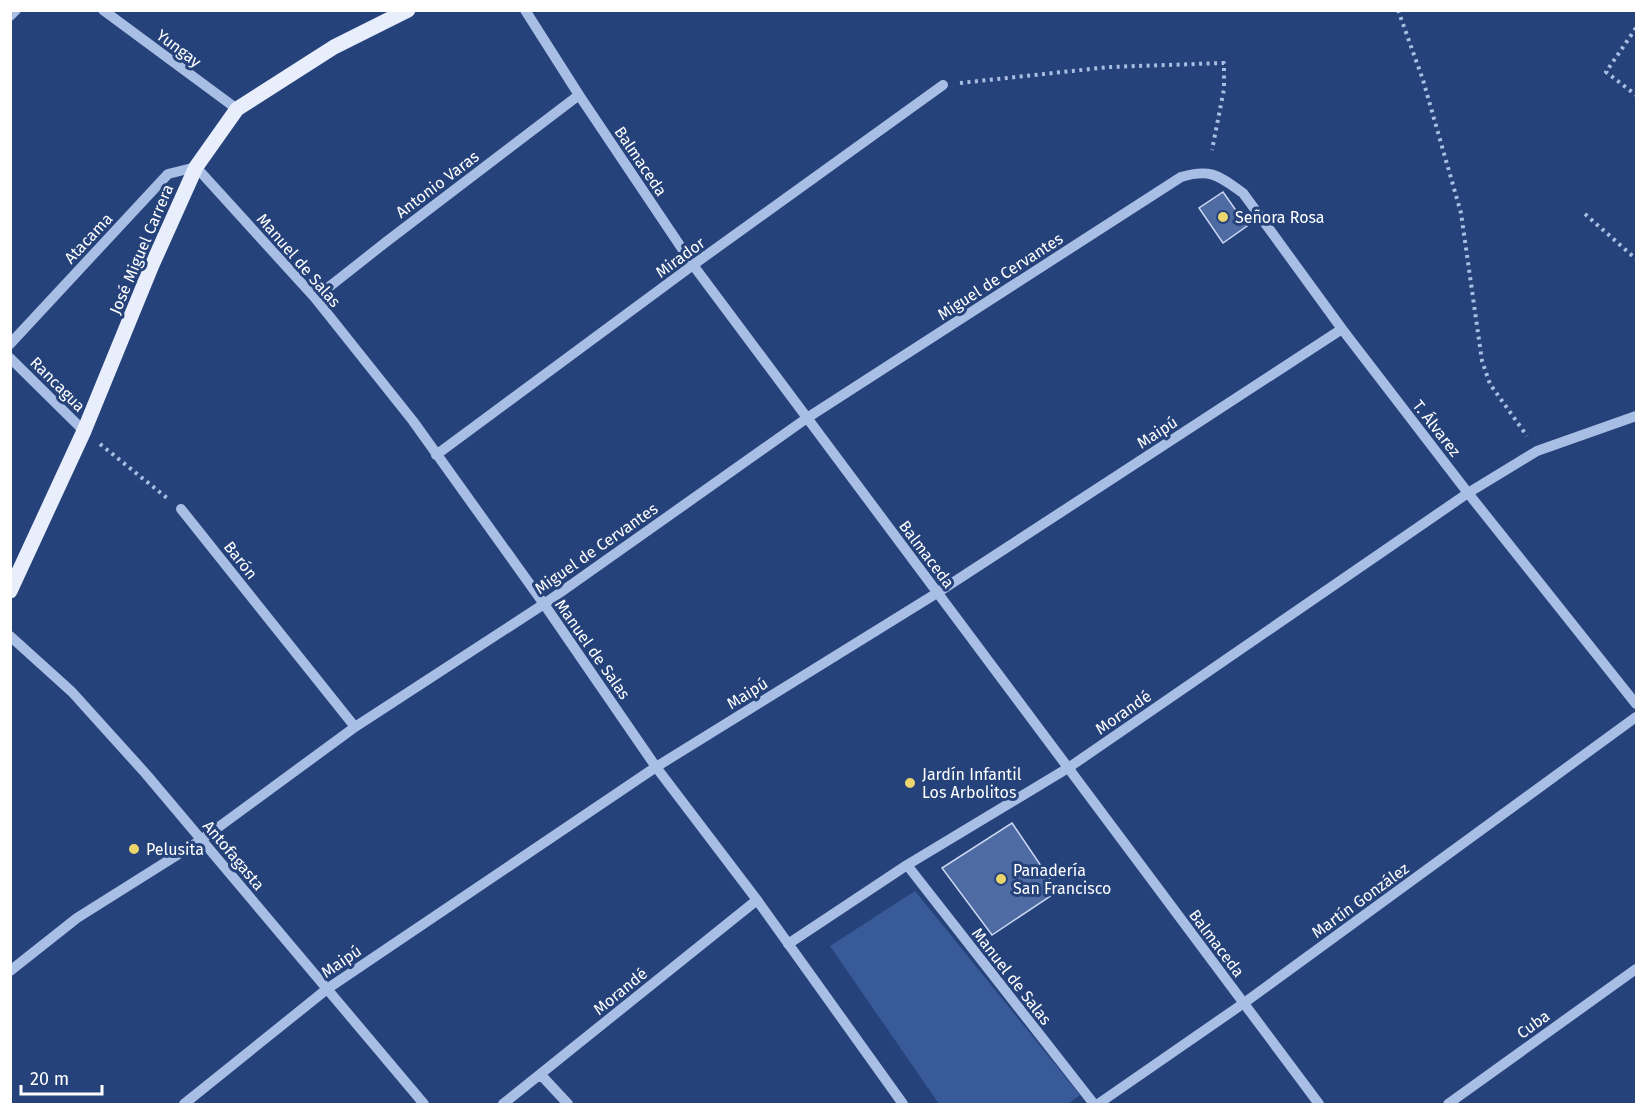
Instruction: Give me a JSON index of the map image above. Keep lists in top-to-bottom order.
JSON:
{
  "streets": {
    "main road": ["José Miguel Carrera"],
    "street": [
      "Yungay",
      "Balmaceda",
      "Antonio Varas",
      "Atacama",
      "Mirador",
      "Manuel de Salas",
      "Miguel de Cervantes",
      "Rancagua",
      "T. Álvarez",
      "Maipú",
      "Barón",
      "Morandé",
      "Antofagasta",
      "Martín González",
      "Cuba"
    ]
  },
  "crossings": [
    ["Yungay", "José Miguel Carrera"],
    ["Balmaceda", "Antonio Varas"],
    ["Balmaceda", "Mirador"],
    ["Balmaceda", "Miguel de Cervantes"],
    ["Balmaceda", "Maipú"],
    ["Balmaceda", "Morandé"],
    ["Balmaceda", "Martín González"],
    ["Antonio Varas", "Manuel de Salas"],
    ["Atacama", "José Miguel Carrera"],
    ["Atacama", "Manuel de Salas"],
    ["José Miguel Carrera", "Manuel de Salas"],
    ["José Miguel Carrera", "Rancagua"],
    ["Mirador", "Manuel de Salas"],
    ["Manuel de Salas", "Miguel de Cervantes"],
    ["Manuel de Salas", "Maipú"],
    ["Manuel de Salas", "Morandé"],
    ["Manuel de Salas", "Martín González"],
    ["Miguel de Cervantes", "T. Álvarez"],
    ["Miguel de Cervantes", "Barón"],
    ["Miguel de Cervantes", "Antofagasta"],
    ["T. Álvarez", "Maipú"],
    ["T. Álvarez", "Morandé"],
    ["Maipú", "Antofagasta"]
  ],
  "places": [
    "Señora Rosa",
    "Jardín Infantil Los Arbolitos",
    "Pelusita",
    "Panadería San Francisco"
  ],
  "scale_bar": "20 m"
}
